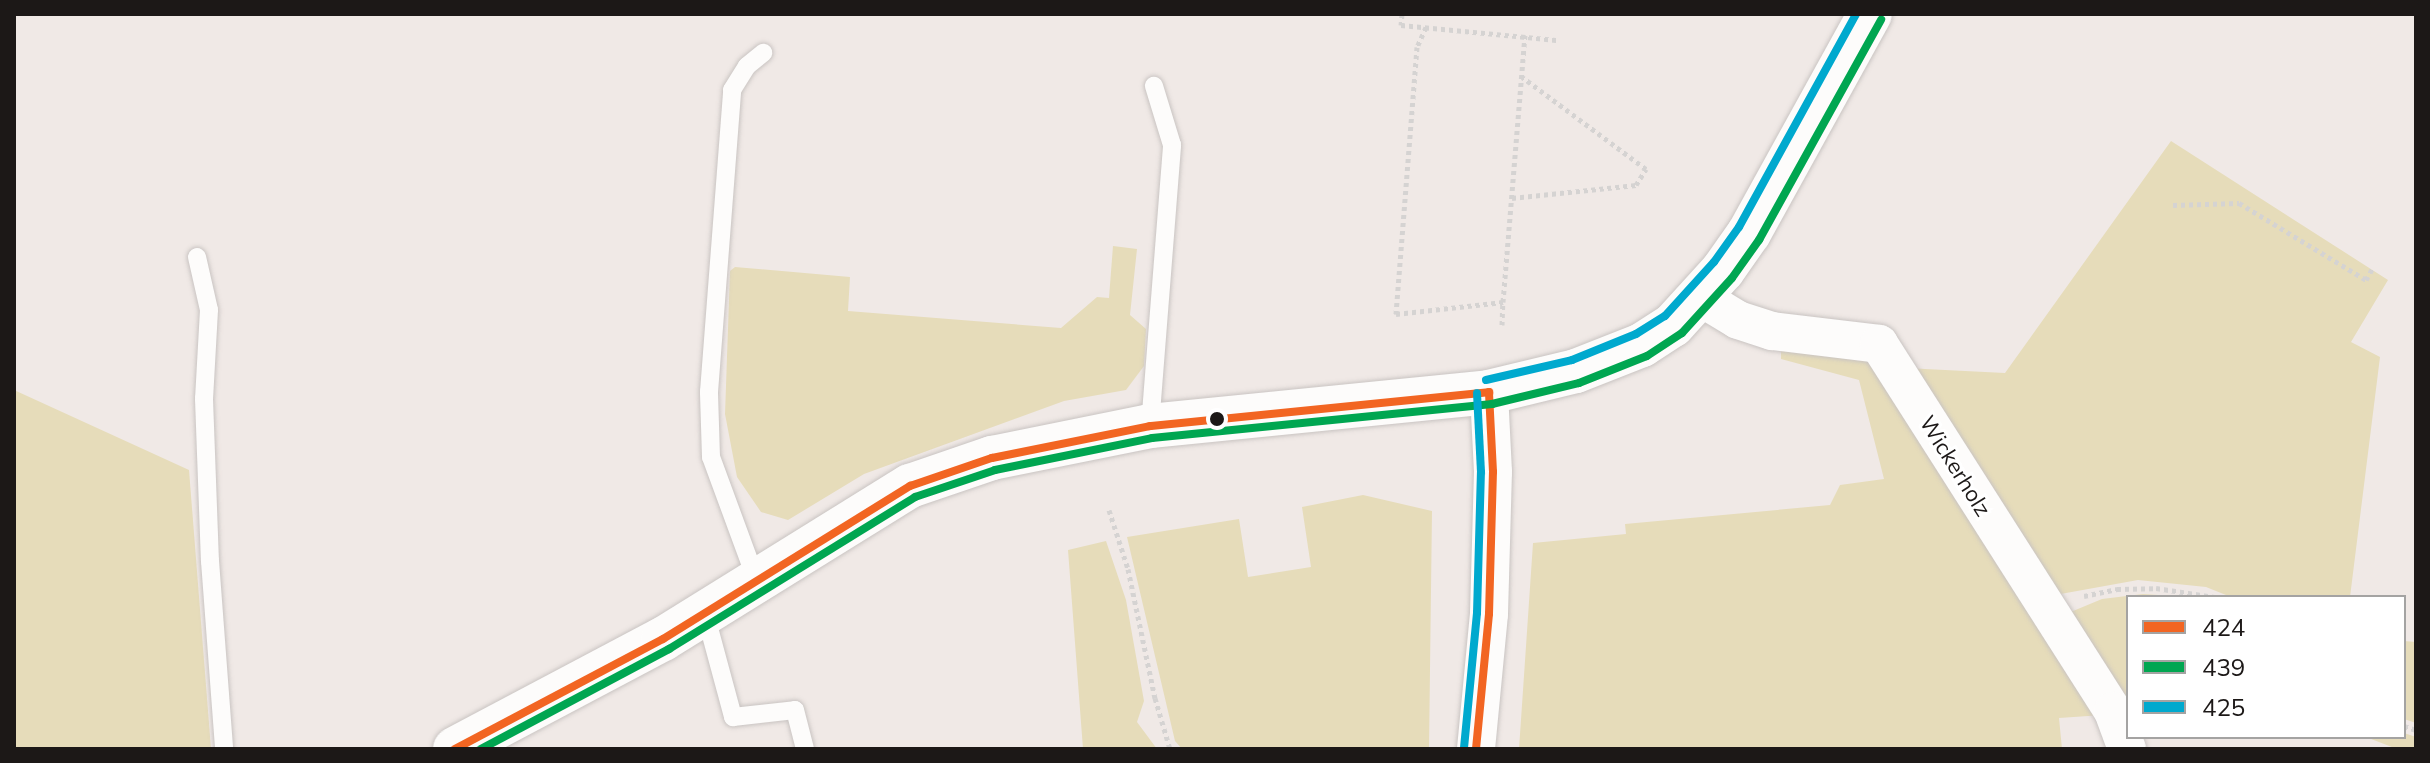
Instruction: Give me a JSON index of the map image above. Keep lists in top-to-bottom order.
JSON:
{
  "streets": {
    "street": ["Wickerholz"]
  },
  "lines": ["transit line 425", "transit line 439", "transit line 424"],
  "legend": ["424", "439", "425"]
}
